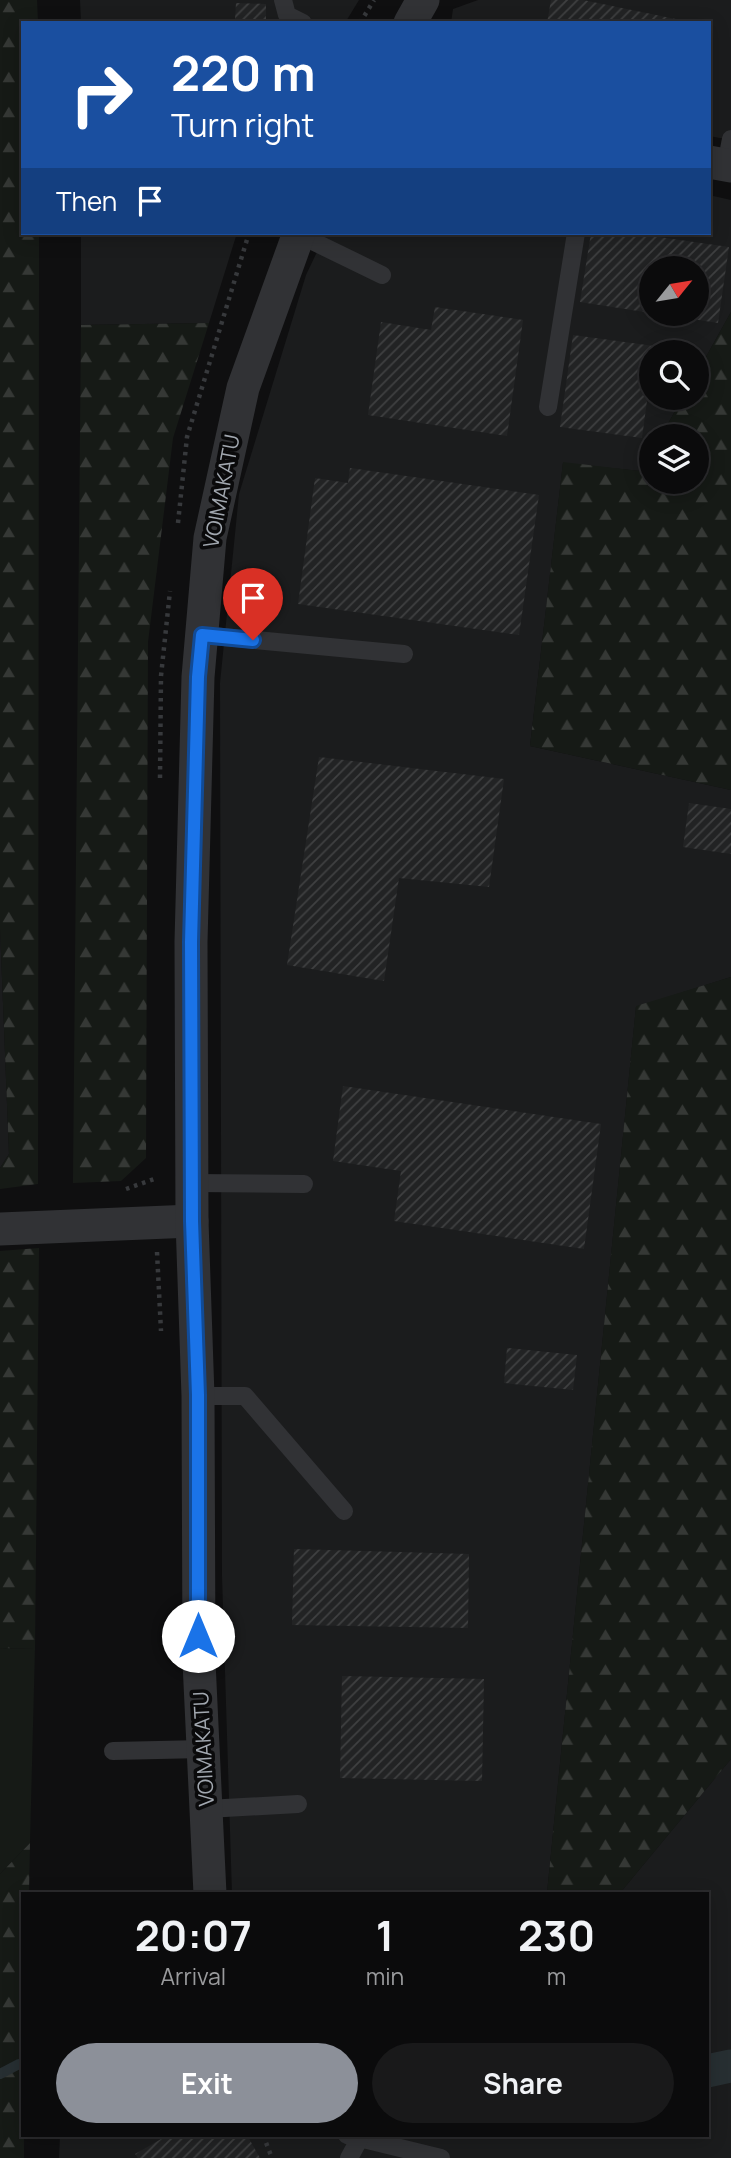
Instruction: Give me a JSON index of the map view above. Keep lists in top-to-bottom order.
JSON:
{
  "streets": {
    "street": ["VOIMAKATU"]
  },
  "north": "top right",
  "page": {
    "turn": ["220 m", "Turn right"],
    "then": "Then",
    "eta": [
      "20:07",
      "Arrival",
      "1",
      "min",
      "230",
      "m"
    ],
    "buttons": ["Exit", "Share"]
  }
}
